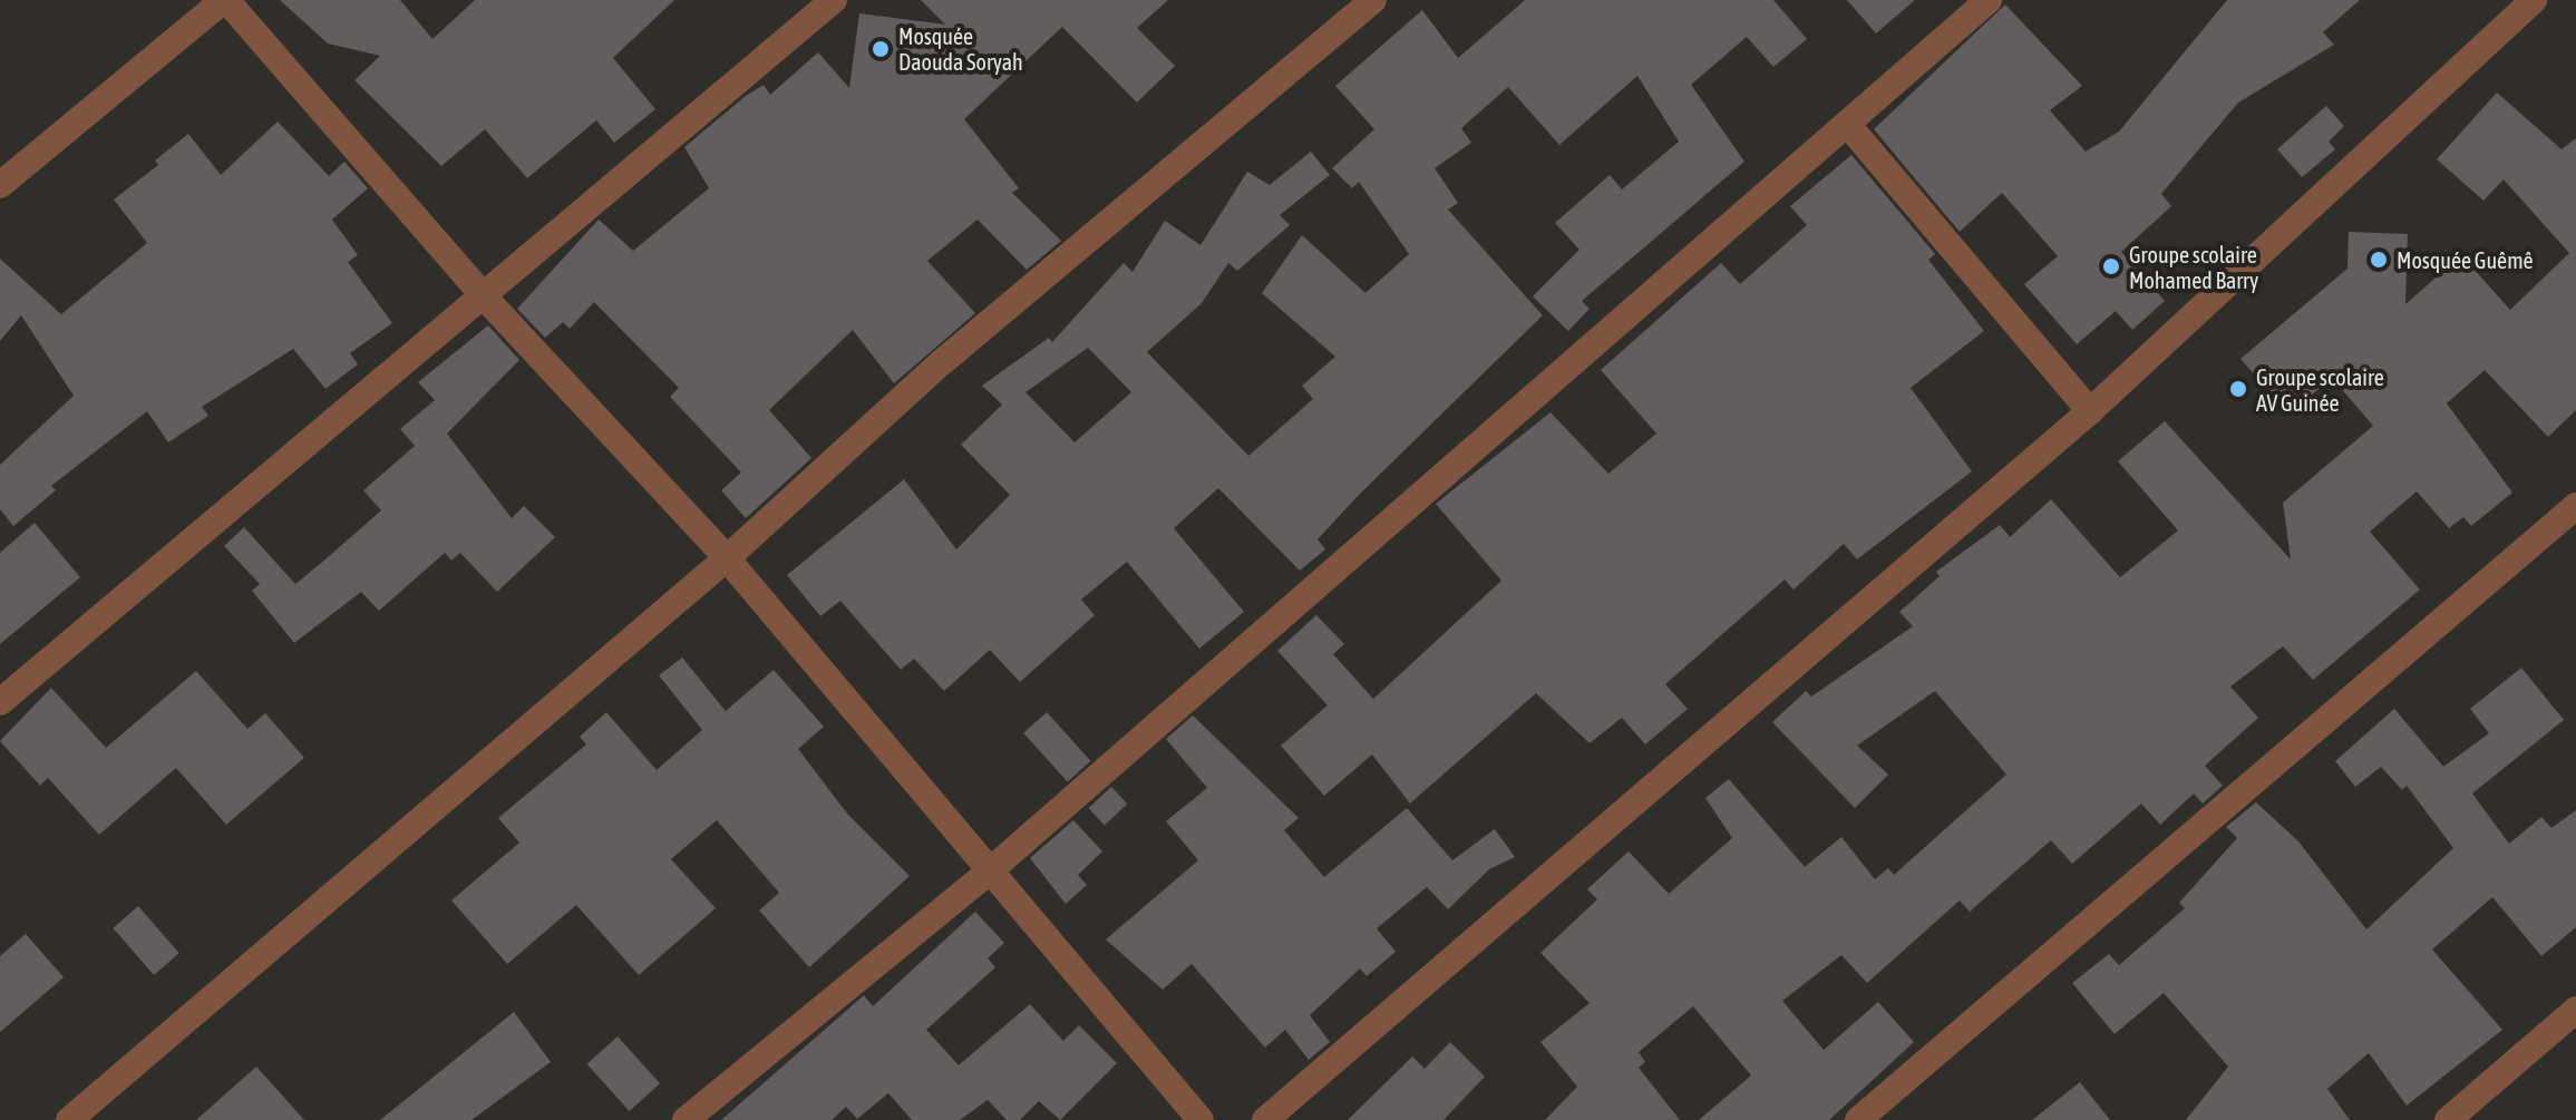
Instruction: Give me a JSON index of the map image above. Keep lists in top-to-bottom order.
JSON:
{
  "places": [
    "Mosquée Daouda Soryah",
    "Mosquée Guêmê",
    "Groupe scolaire Mohamed Barry",
    "Groupe scolaire AV Guinée"
  ]
}
